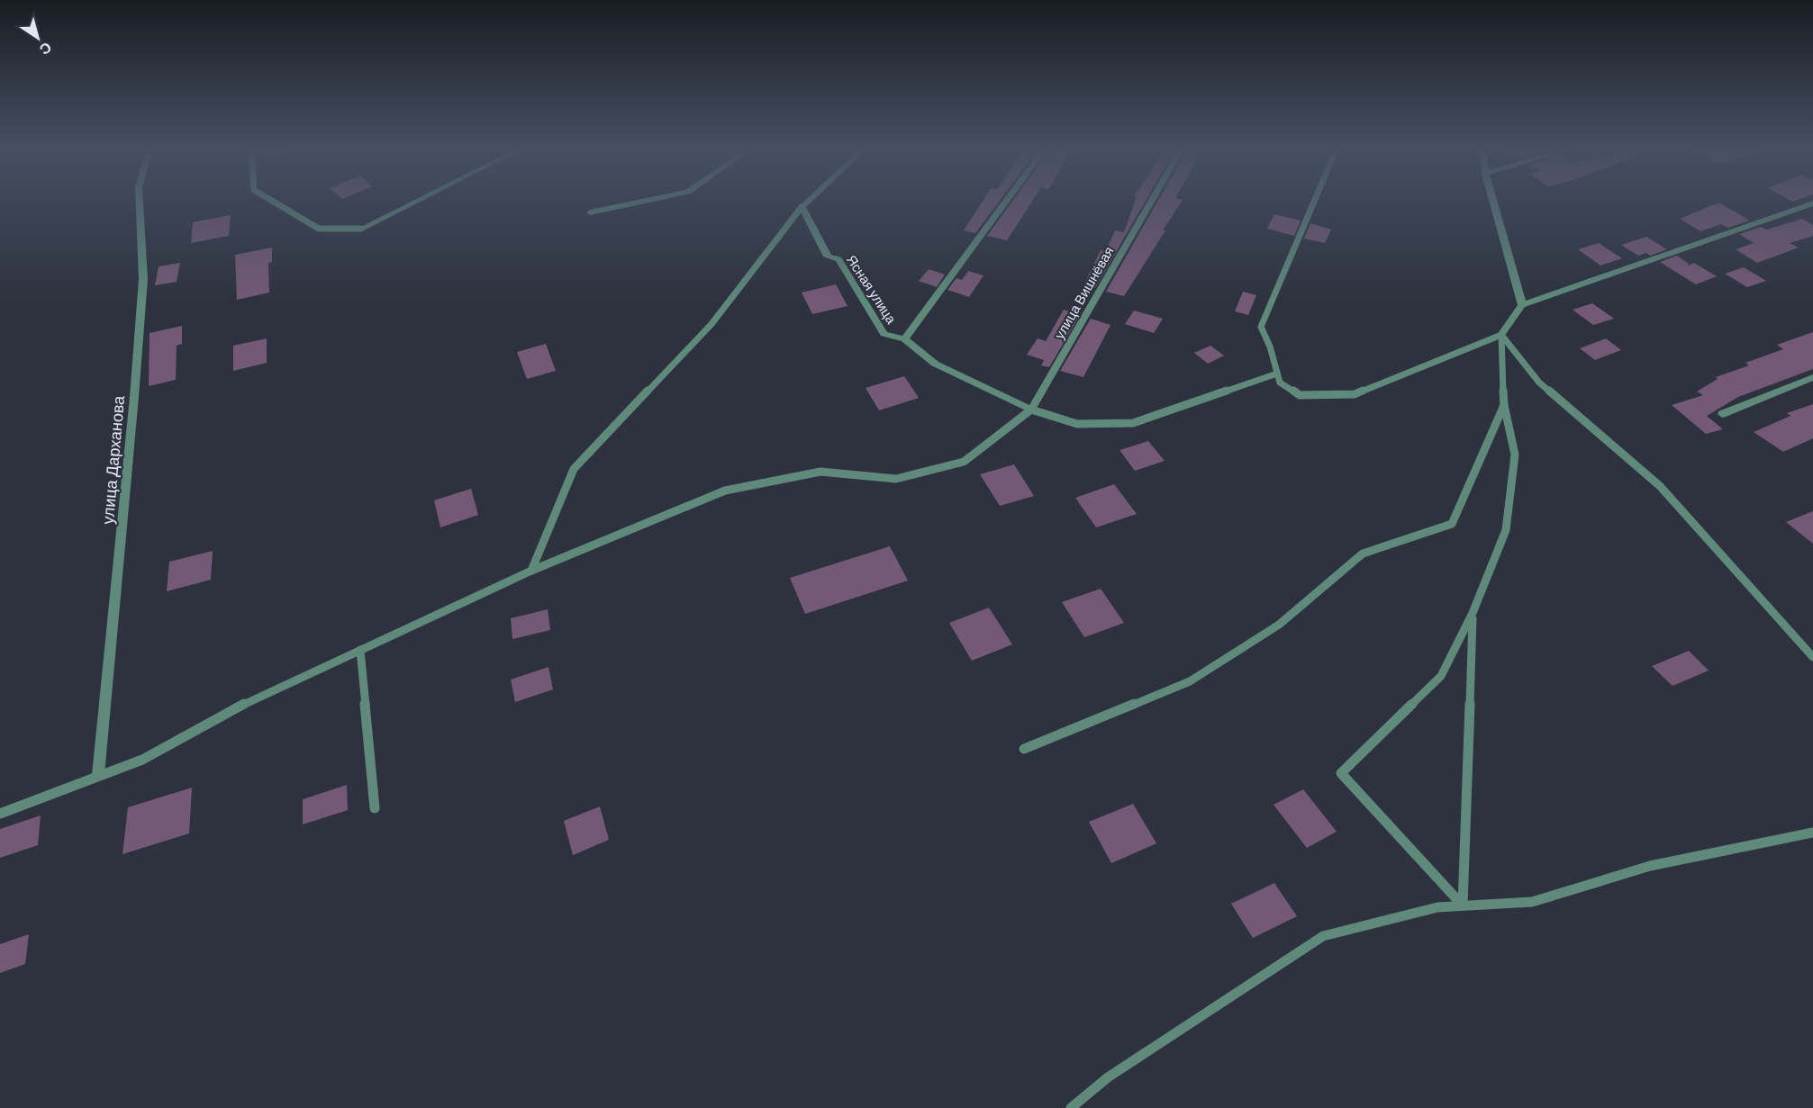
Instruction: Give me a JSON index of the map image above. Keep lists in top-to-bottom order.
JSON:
{
  "streets": {
    "street": ["Ясная улица", "улица Вишнёвая", "улица Дарханова"]
  },
  "crossings": [
    ["Ясная улица", "улица Вишнёвая"]
  ],
  "north": "bottom right"
}
